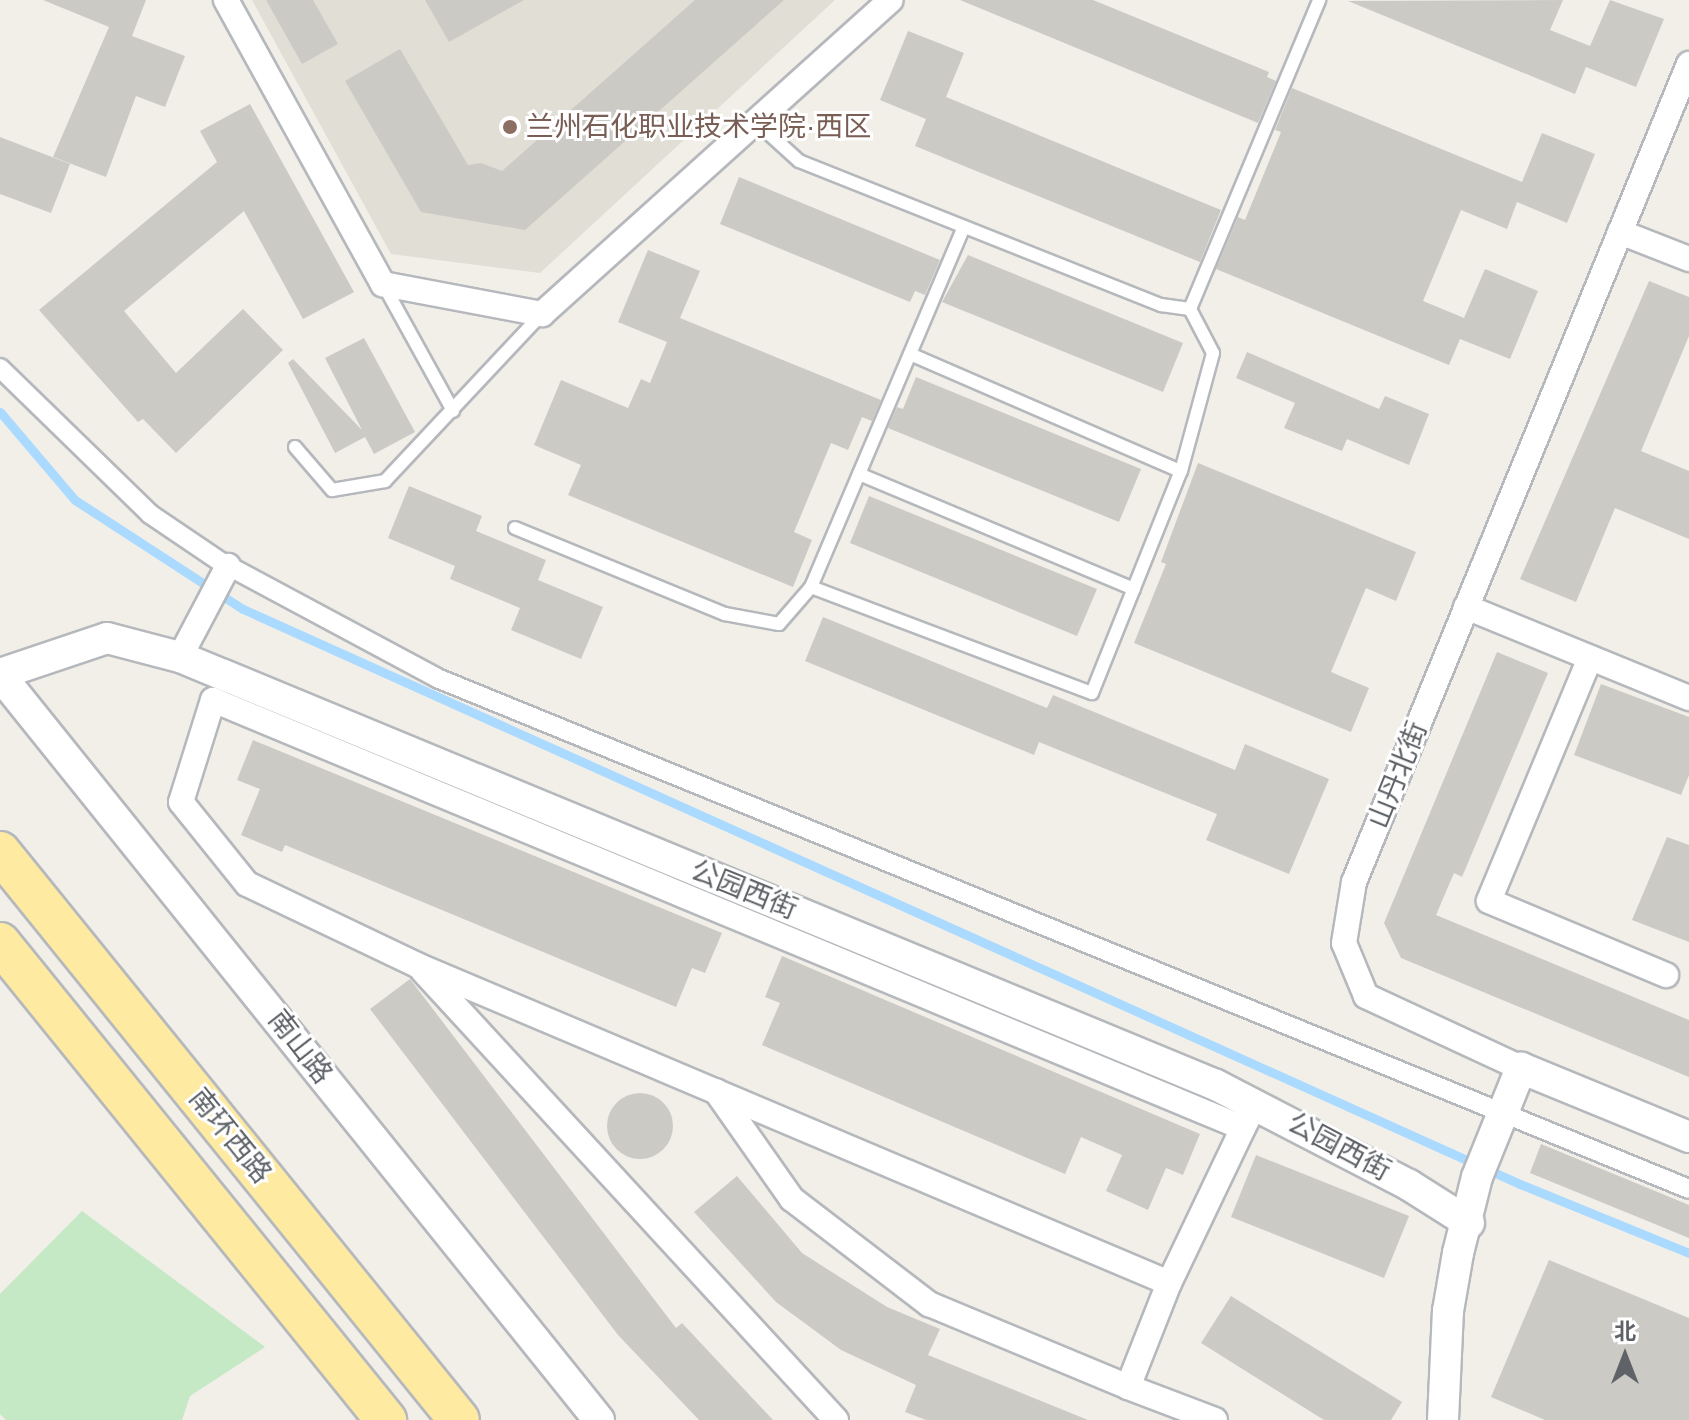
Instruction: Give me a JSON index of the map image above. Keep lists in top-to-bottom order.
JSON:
{
  "streets": {
    "highway": ["南环西路"],
    "street": ["山丹北街", "公园西街", "南山路"]
  },
  "crossings": [
    ["公园西街", "南山路"]
  ],
  "places": ["兰州石化职业技术学院·西区"],
  "north": "top"
}
